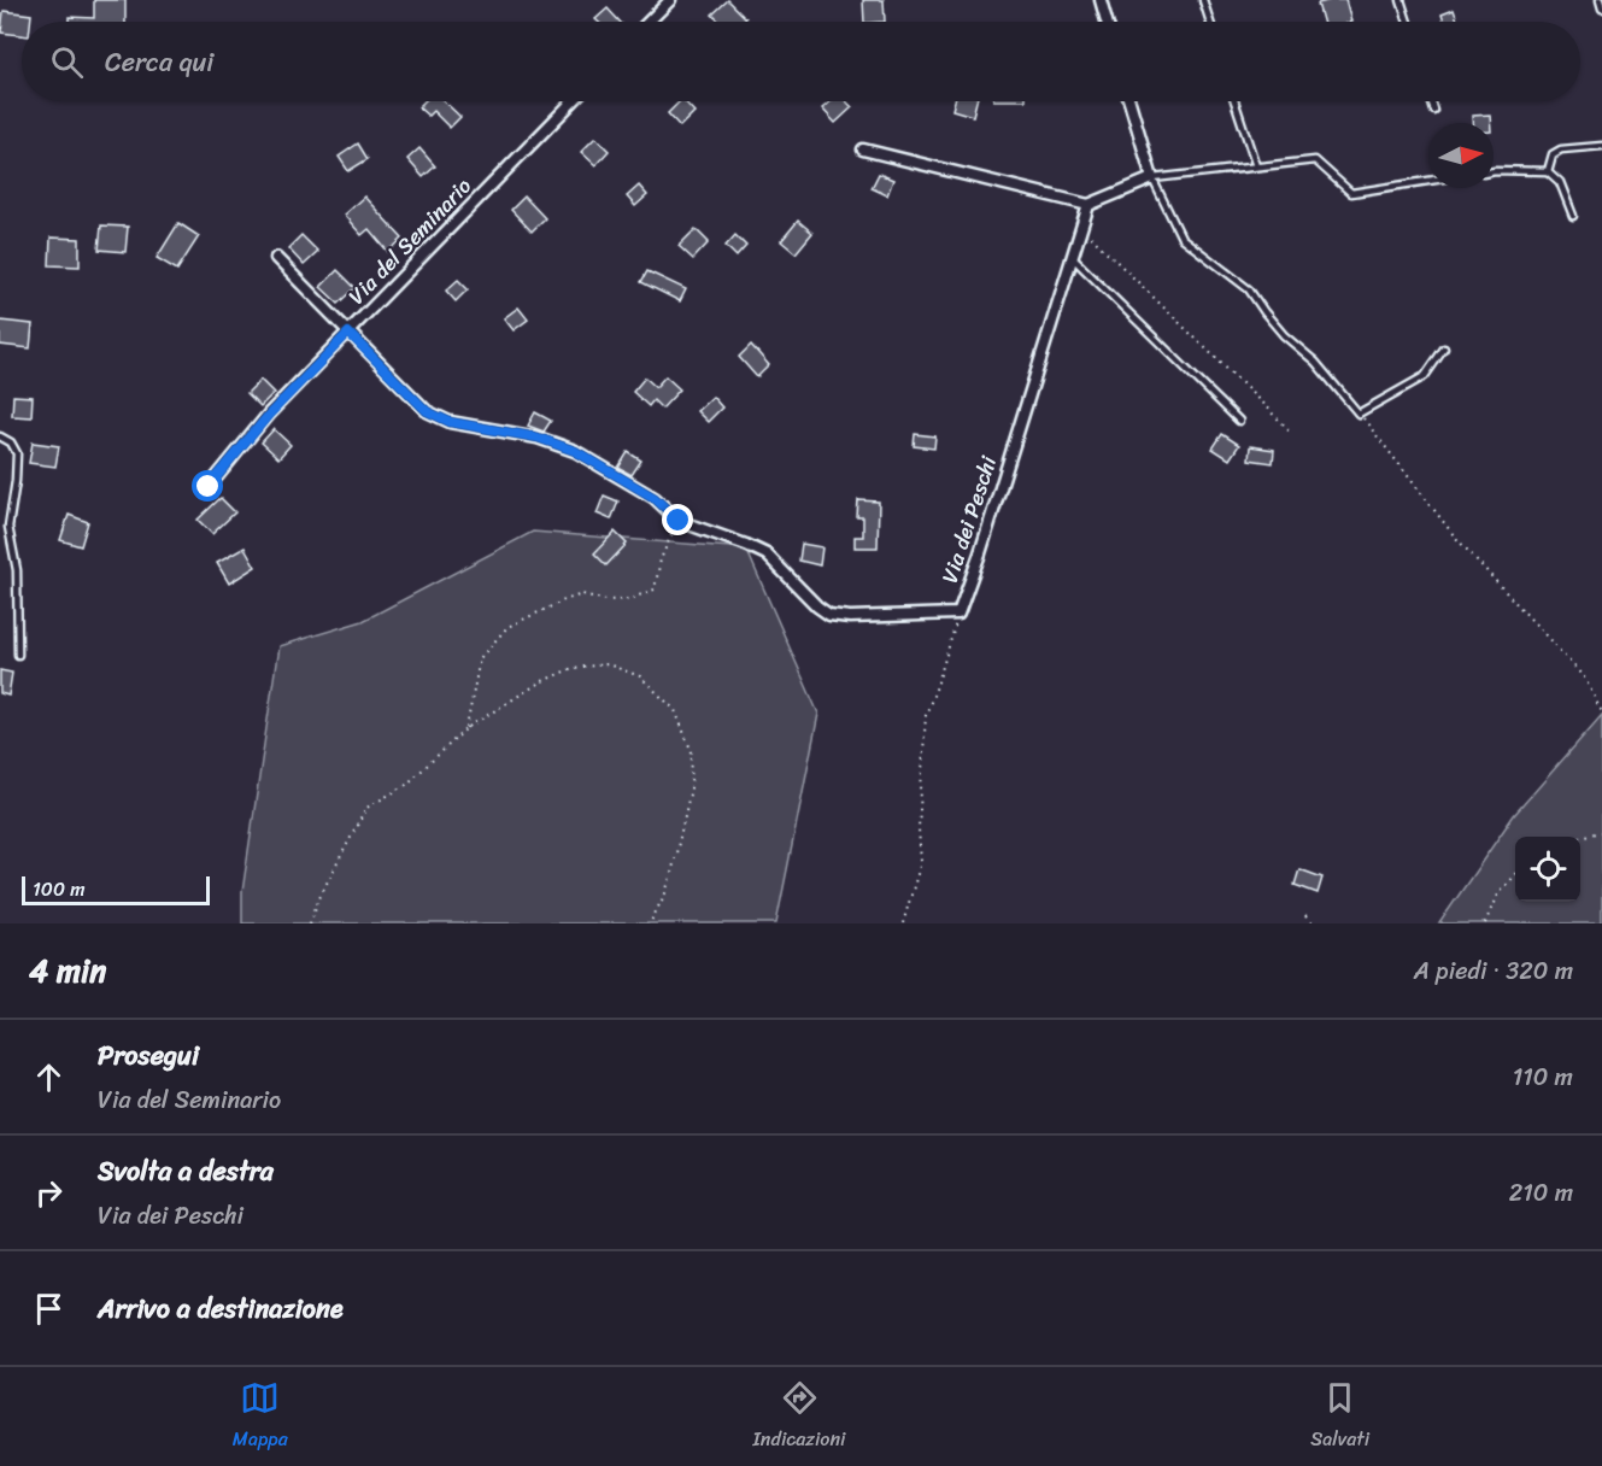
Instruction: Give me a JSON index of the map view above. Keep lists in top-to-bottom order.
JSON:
{
  "streets": {
    "street": ["Via del Seminario", "Via dei Peschi"]
  },
  "crossings": [
    ["Via del Seminario", "Via dei Peschi"]
  ],
  "scale_bar": "100 m",
  "north": "right",
  "page": {
    "search": "Cerca qui",
    "scale": "100 m",
    "heading": ["4 min", "A piedi · 320 m"],
    "list": [
      ["Prosegui", "Via del Seminario", "110 m"],
      ["Svolta a destra", "Via dei Peschi", "210 m"],
      "Arrivo a destinazione"
    ],
    "nav": ["Mappa", "Indicazioni", "Salvati"]
  }
}
